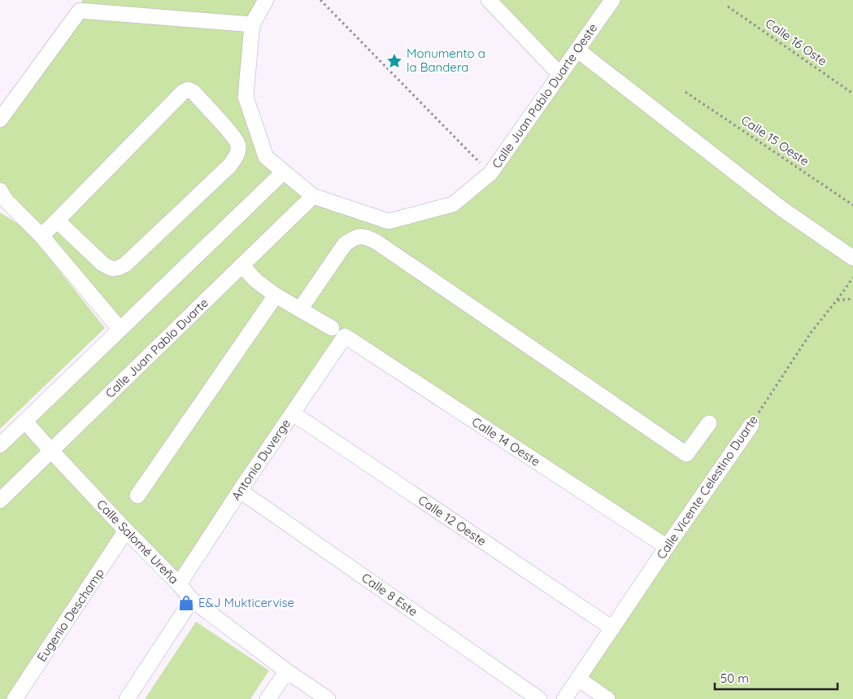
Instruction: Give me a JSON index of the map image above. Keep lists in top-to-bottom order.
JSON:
{
  "streets": {
    "street": [
      "Calle Juan Pablo Duarte Oeste",
      "Calle Juan Pablo Duarte",
      "Calle 14 Oeste",
      "Antonio Duverge",
      "Calle Vicente Celestino Duarte",
      "Calle 12 Oeste",
      "Calle Salomé Ureña",
      "Calle 8 Este",
      "Eugenio Deschamp"
    ],
    "path": ["Calle 16 Oste", "Calle 15 Oeste"]
  },
  "crossings": [
    ["Calle Juan Pablo Duarte Oeste", "Calle Juan Pablo Duarte"],
    ["Calle Juan Pablo Duarte", "Calle 14 Oeste"],
    ["Calle Juan Pablo Duarte", "Calle Salomé Ureña"],
    ["Calle 14 Oeste", "Antonio Duverge"],
    ["Calle 14 Oeste", "Calle Vicente Celestino Duarte"],
    ["Antonio Duverge", "Calle 12 Oeste"],
    ["Antonio Duverge", "Calle Salomé Ureña"],
    ["Antonio Duverge", "Calle 8 Este"],
    ["Calle Vicente Celestino Duarte", "Calle 12 Oeste"],
    ["Calle Salomé Ureña", "Eugenio Deschamp"]
  ],
  "places": {
    "place": ["Monumento a la Bandera"],
    "shop": ["E&J Mukticervise"]
  },
  "scale_bar": "50 m"
}
